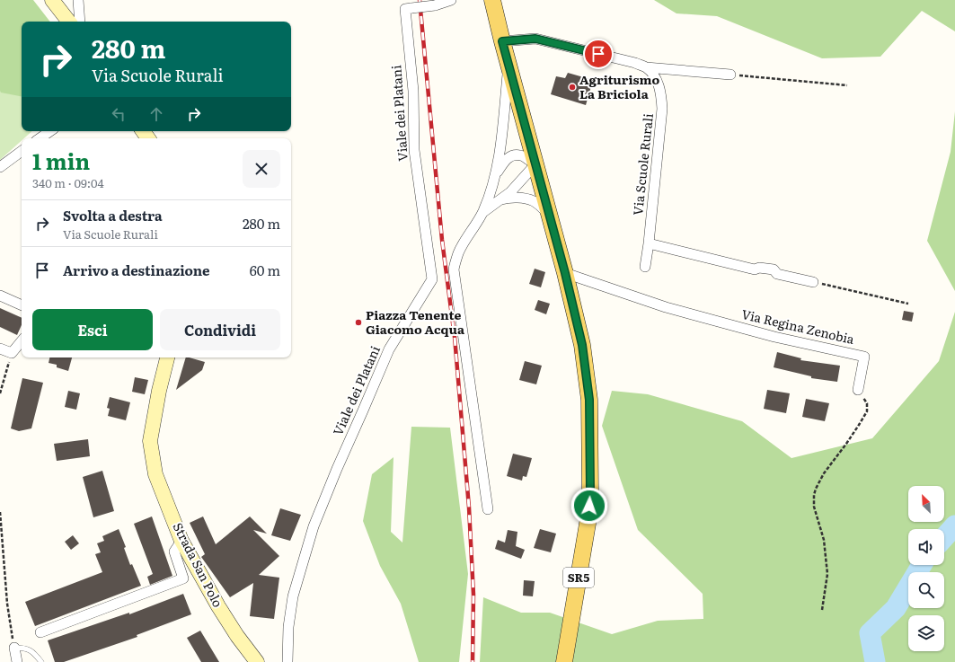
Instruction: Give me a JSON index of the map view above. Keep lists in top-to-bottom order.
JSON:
{
  "streets": {
    "main road": ["SR5"],
    "street": [
      "Viale dei Platani",
      "Via Scuole Rurali",
      "Via Regina Zenobia",
      "Strada San Polo"
    ]
  },
  "crossings": [
    ["Via Regina Zenobia", "SR5"]
  ],
  "places": ["Agriturismo La Briciola", "Piazza Tenente Giacomo Acqua"],
  "north": "top left",
  "page": {
    "turn": ["280 m", "Via Scuole Rurali"],
    "heading": ["1 min", "340 m · 09:04"],
    "list": [
      {
        "name": "Svolta a destra",
        "note": "Via Scuole Rurali",
        "value": "280 m"
      },
      {
        "name": "Arrivo a destinazione",
        "value": "60 m"
      }
    ],
    "buttons": ["Esci", "Condividi"]
  }
}
